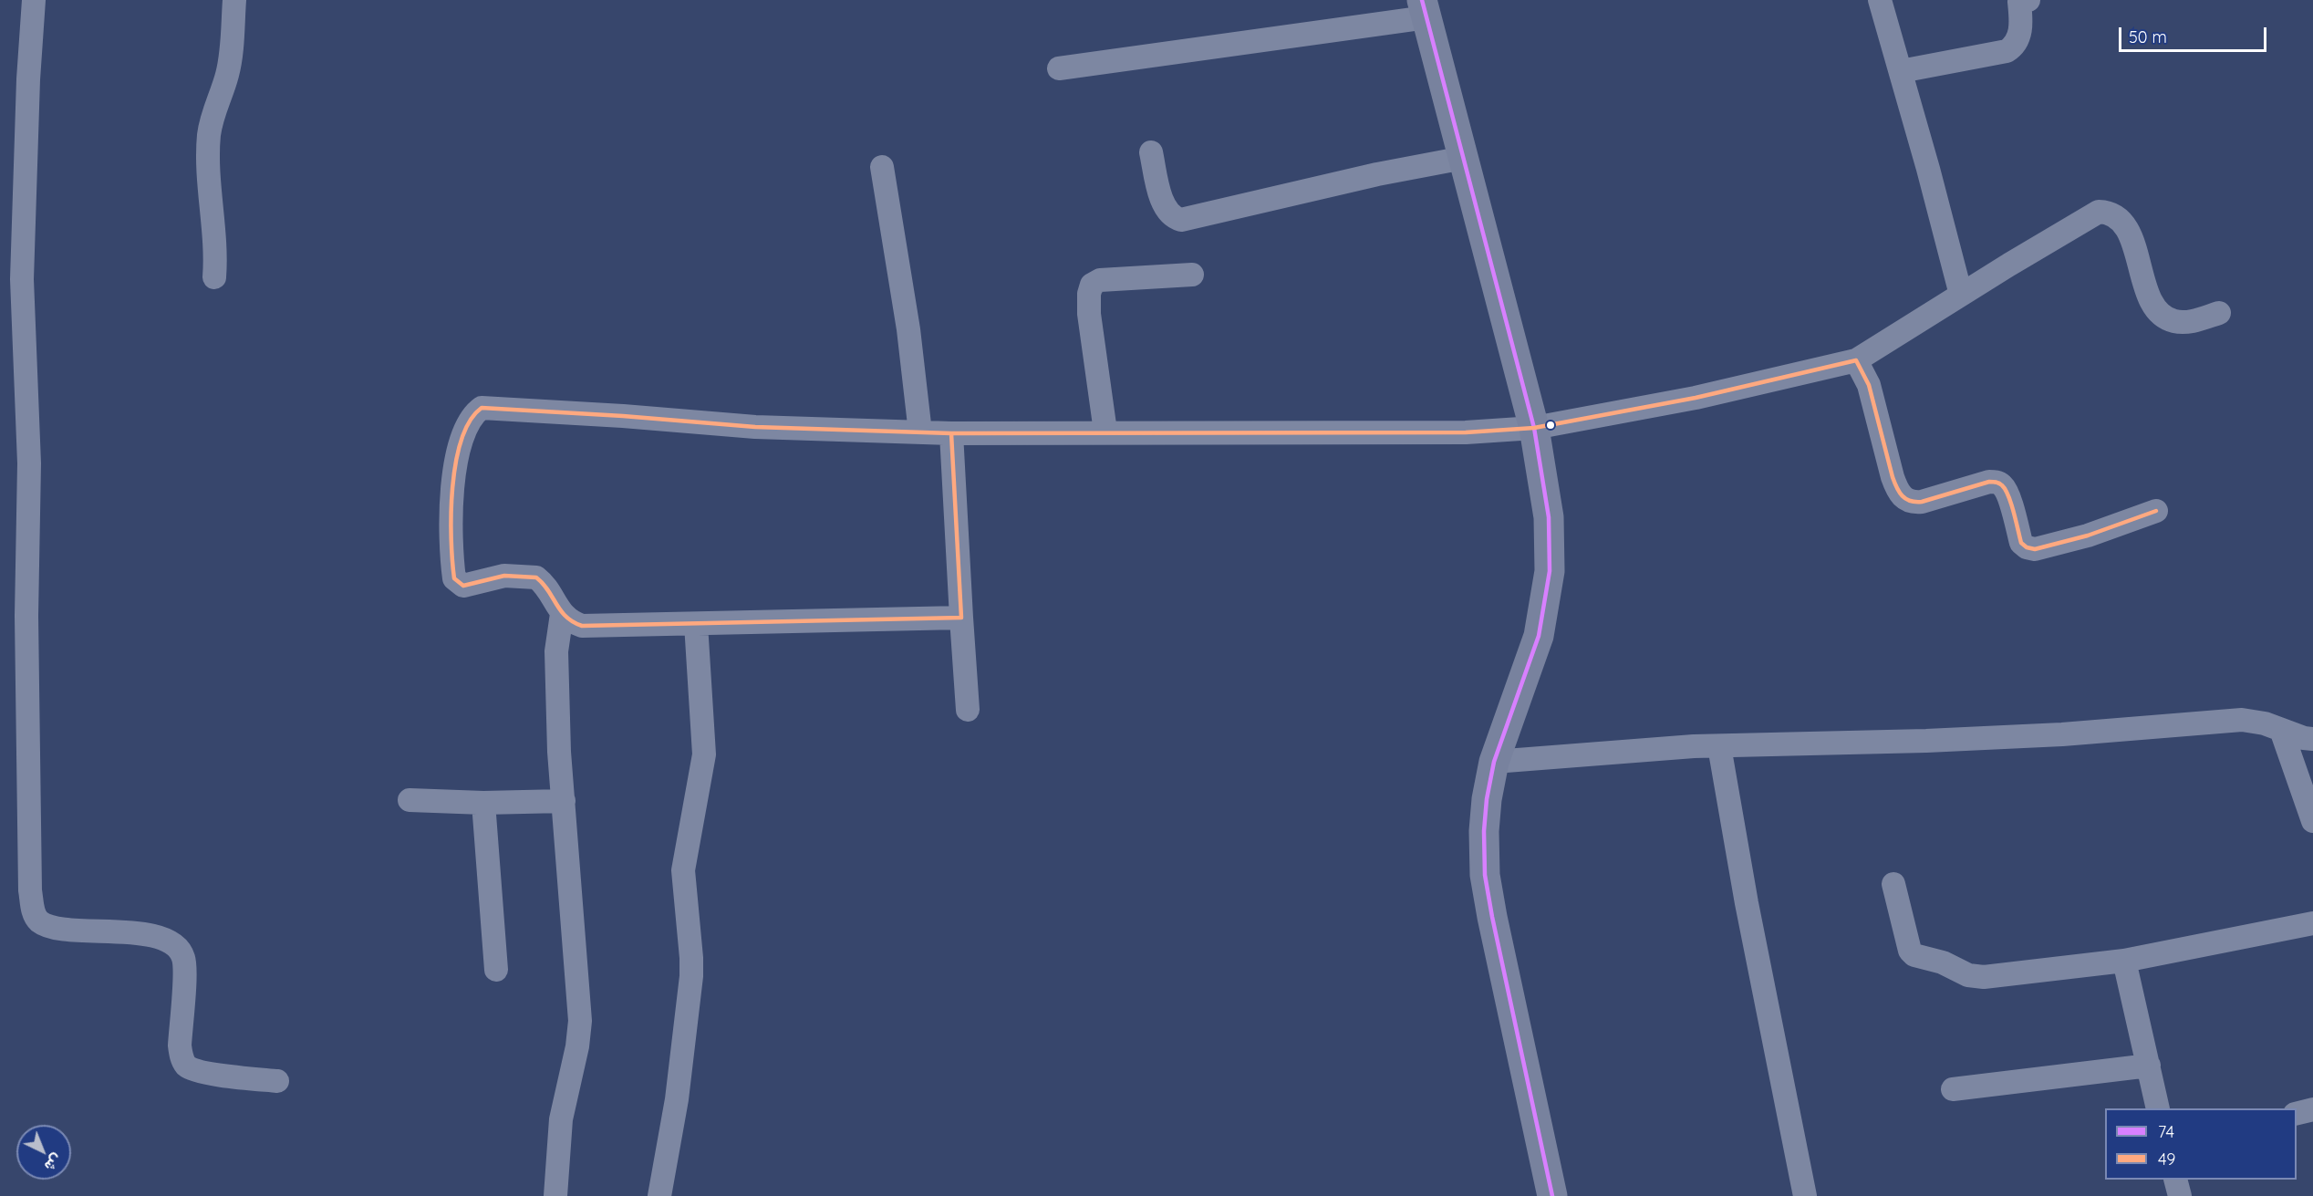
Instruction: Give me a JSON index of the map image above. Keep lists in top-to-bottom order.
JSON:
{
  "lines": ["transit line 74", "transit line 49"],
  "legend": ["74", "49"],
  "scale_bar": "50 m",
  "north": "bottom right"
}
